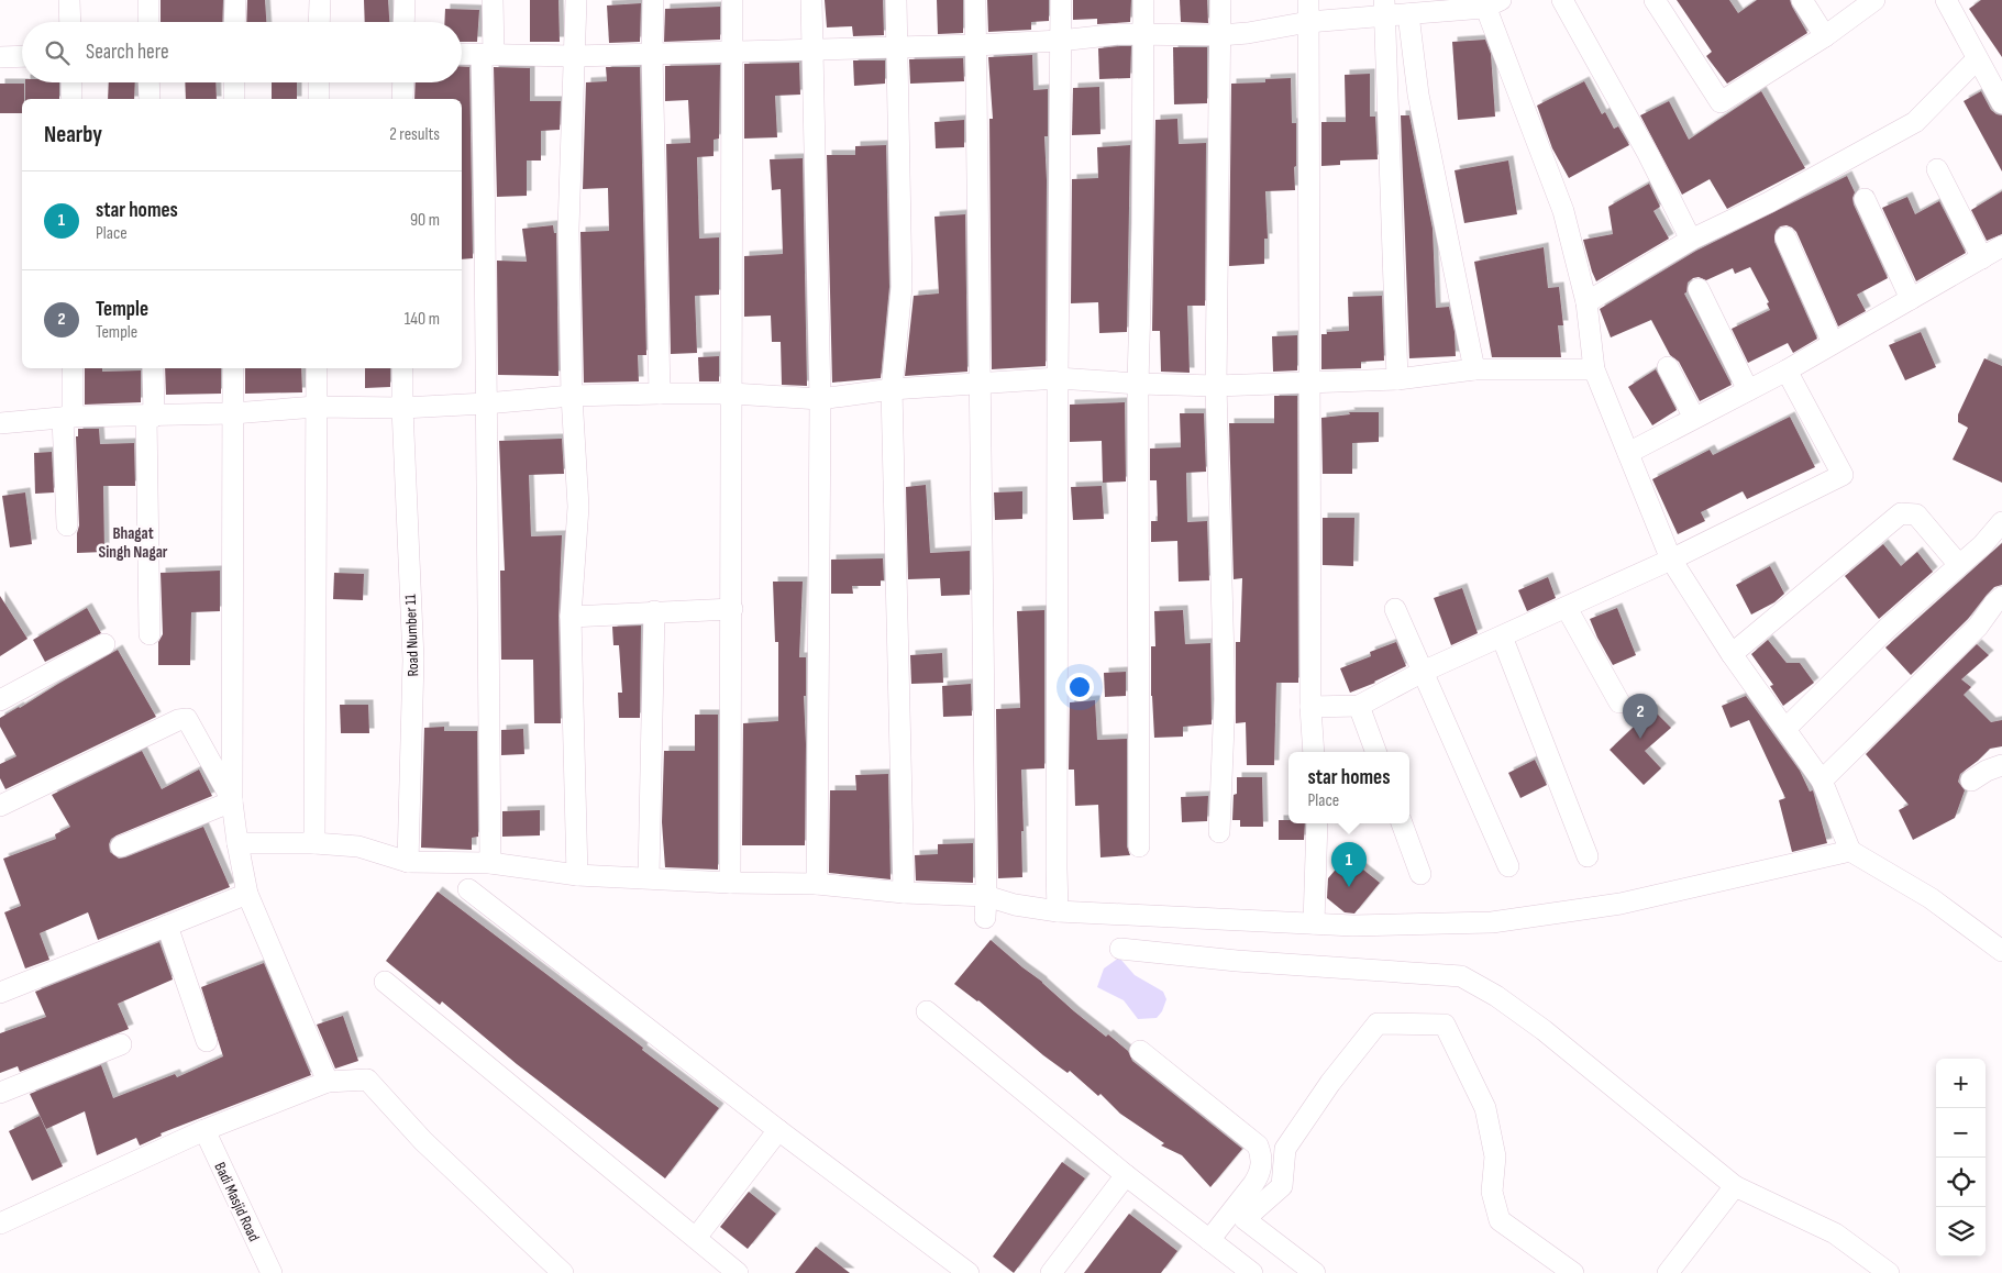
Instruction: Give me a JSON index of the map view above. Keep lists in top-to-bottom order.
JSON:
{
  "streets": {
    "street": ["Road Number 11", "Badi Masjid Road"]
  },
  "districts": ["Bhagat Singh Nagar"],
  "page": {
    "search": "Search here",
    "heading": ["Nearby", "2 results"],
    "list": [
      {
        "mark": "1",
        "name": "star homes",
        "note": "Place",
        "value": "90 m"
      },
      {
        "mark": "2",
        "name": "Temple",
        "note": "Temple",
        "value": "140 m"
      }
    ],
    "pins": ["2", "1"],
    "popup": ["star homes", "Place"],
    "map_buttons": ["+", "−"]
  }
}
